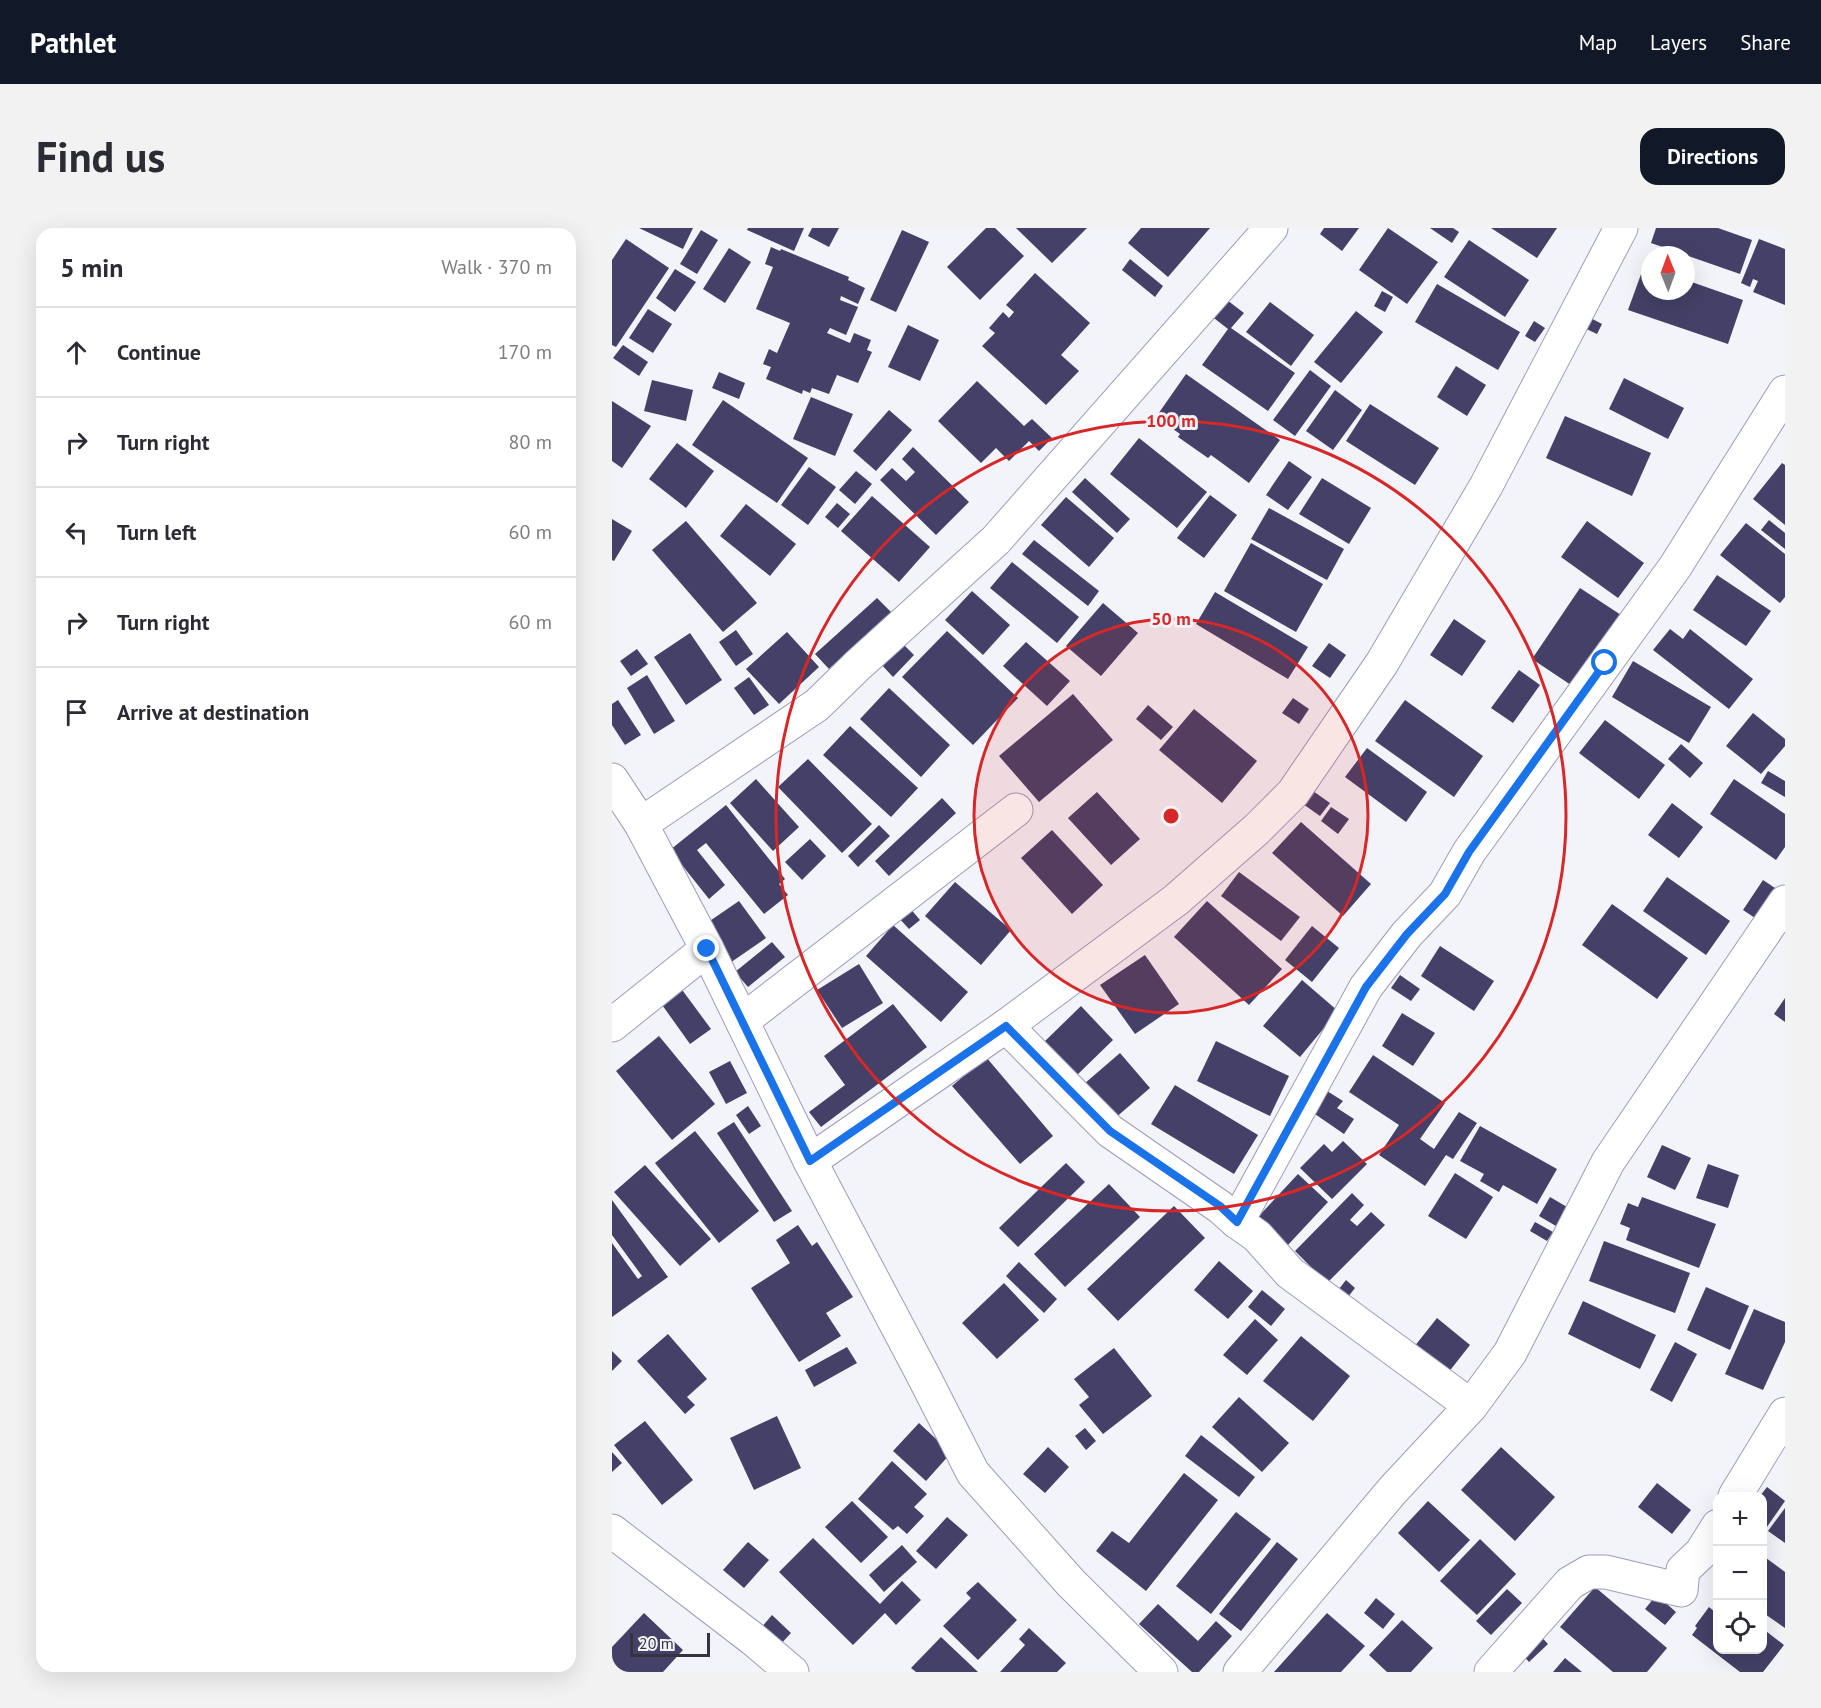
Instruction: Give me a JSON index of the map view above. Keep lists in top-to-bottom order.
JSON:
{
  "scale_bar": "20 m",
  "north": "top",
  "page": {
    "header": "Pathlet",
    "nav": ["Map", "Layers", "Share"],
    "buttons": "Directions",
    "title": "Find us",
    "heading": ["5 min", "Walk · 370 m"],
    "list": [
      ["Continue", "170 m"],
      ["Turn right", "80 m"],
      ["Turn left", "60 m"],
      ["Turn right", "60 m"],
      "Arrive at destination"
    ],
    "map_buttons": ["+", "−"],
    "scale": "20 m"
  },
  "rings": ["100 m", "50 m"]
}
